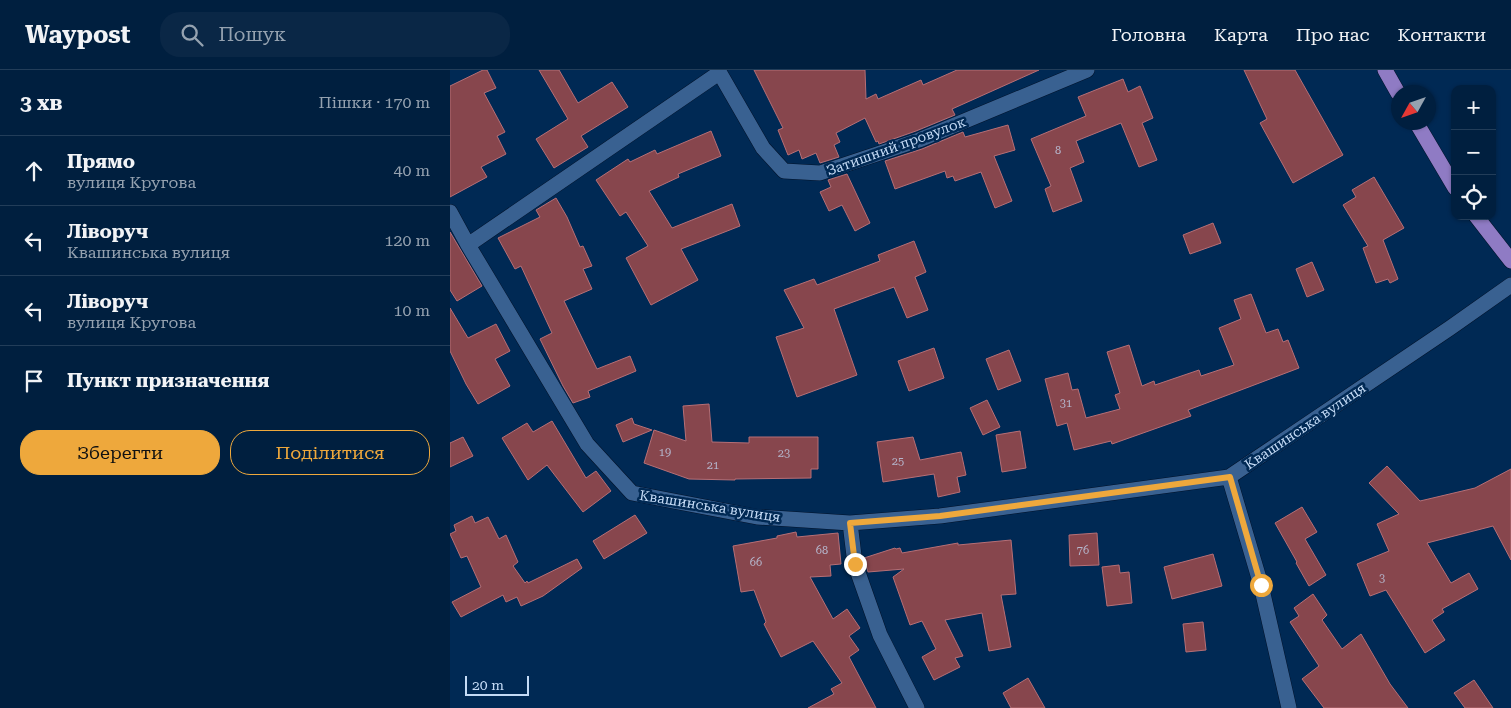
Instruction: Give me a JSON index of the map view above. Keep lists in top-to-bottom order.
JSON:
{
  "streets": {
    "street": ["Затишний провулок", "Квашинська вулиця"]
  },
  "house_numbers": [
    "8",
    "31",
    "19",
    "23",
    "25",
    "21",
    "68",
    "76",
    "66",
    "3"
  ],
  "scale_bar": "20 m",
  "north": "bottom left",
  "page": {
    "header": "Waypost",
    "search": "Пошук",
    "nav": [
      "Головна",
      "Карта",
      "Про нас",
      "Контакти"
    ],
    "heading": ["3 хв", "Пішки · 170 m"],
    "map_buttons": ["+", "−"],
    "list": [
      ["Прямо", "вулиця Кругова", "40 m"],
      ["Ліворуч", "Квашинська вулиця", "120 m"],
      ["Ліворуч", "вулиця Кругова", "10 m"],
      "Пункт призначення"
    ],
    "buttons": ["Зберегти", "Поділитися"],
    "scale": "20 m"
  }
}
